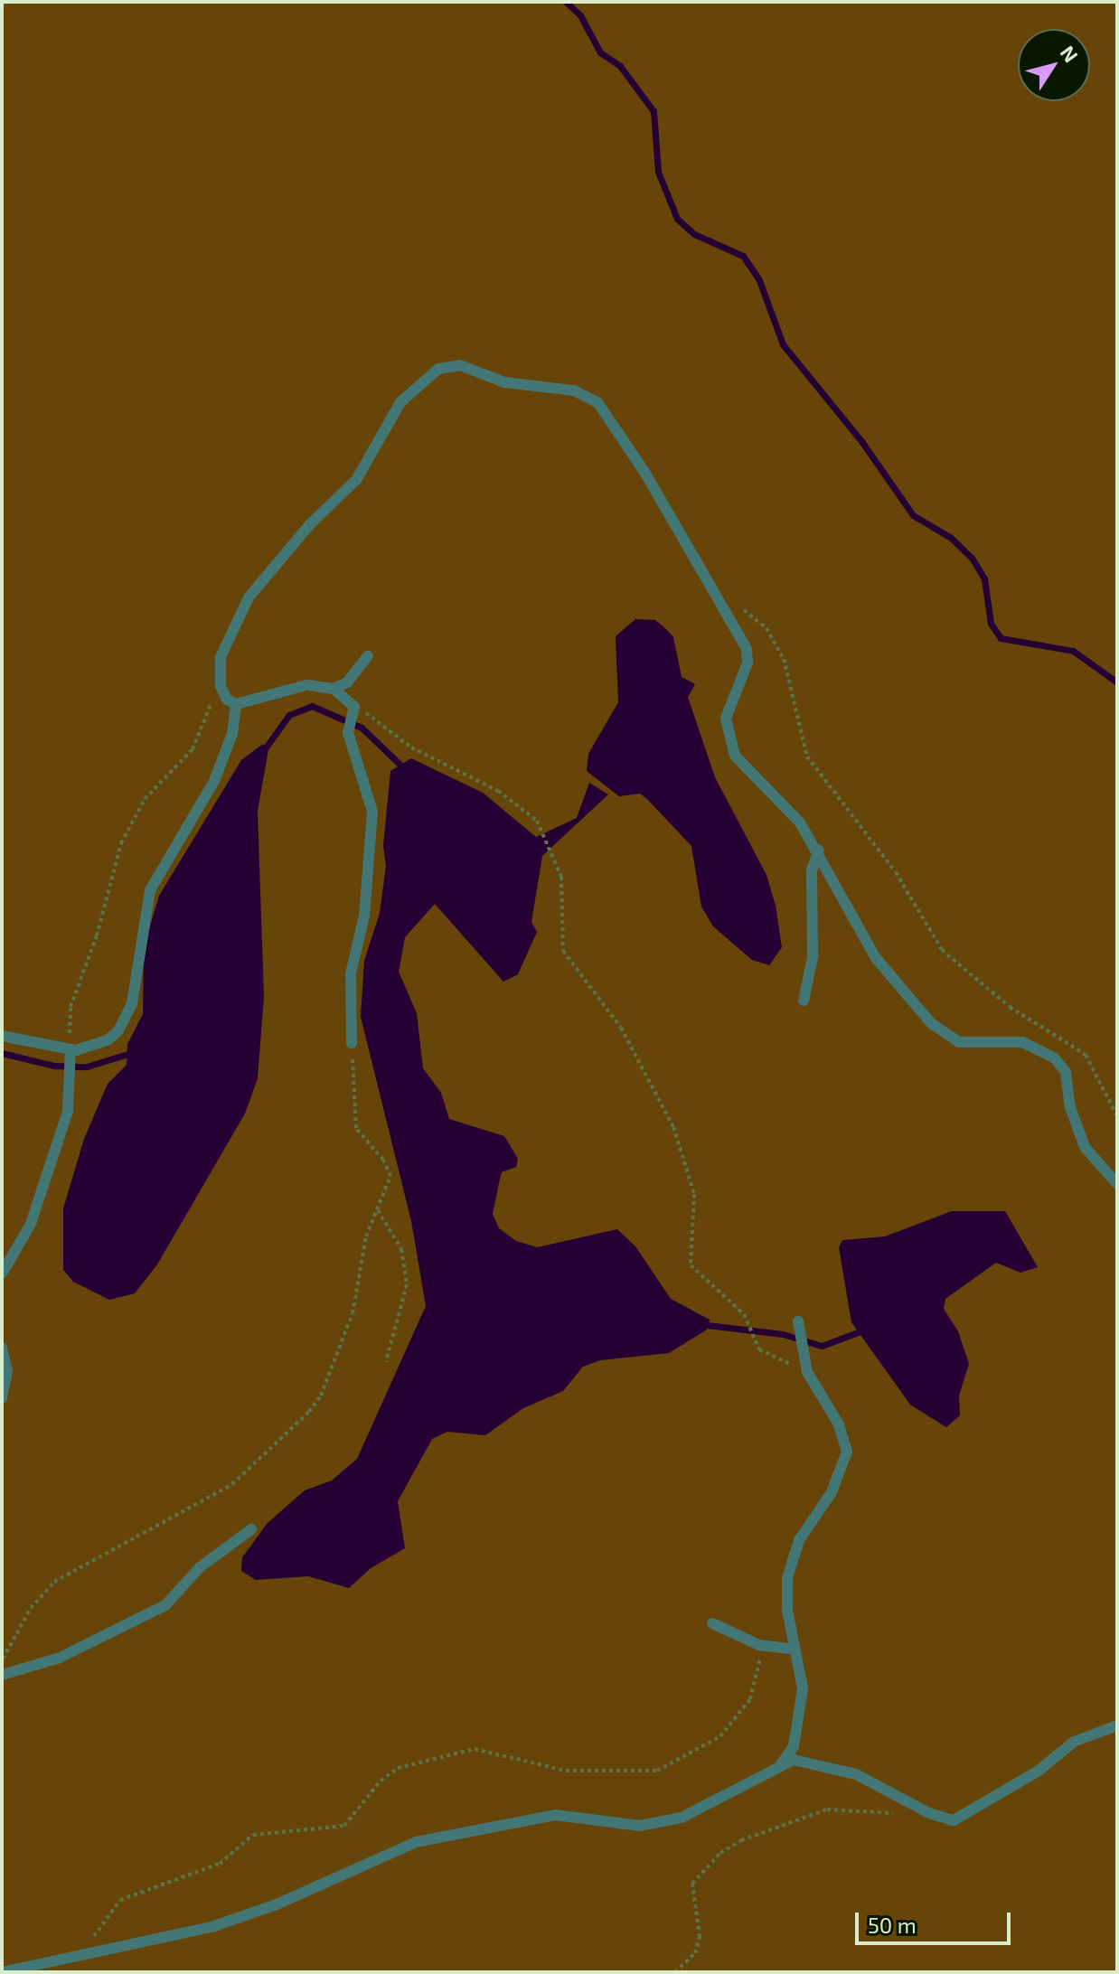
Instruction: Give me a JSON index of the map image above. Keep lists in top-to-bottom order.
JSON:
{
  "scale_bar": "50 m",
  "north": "top right"
}
